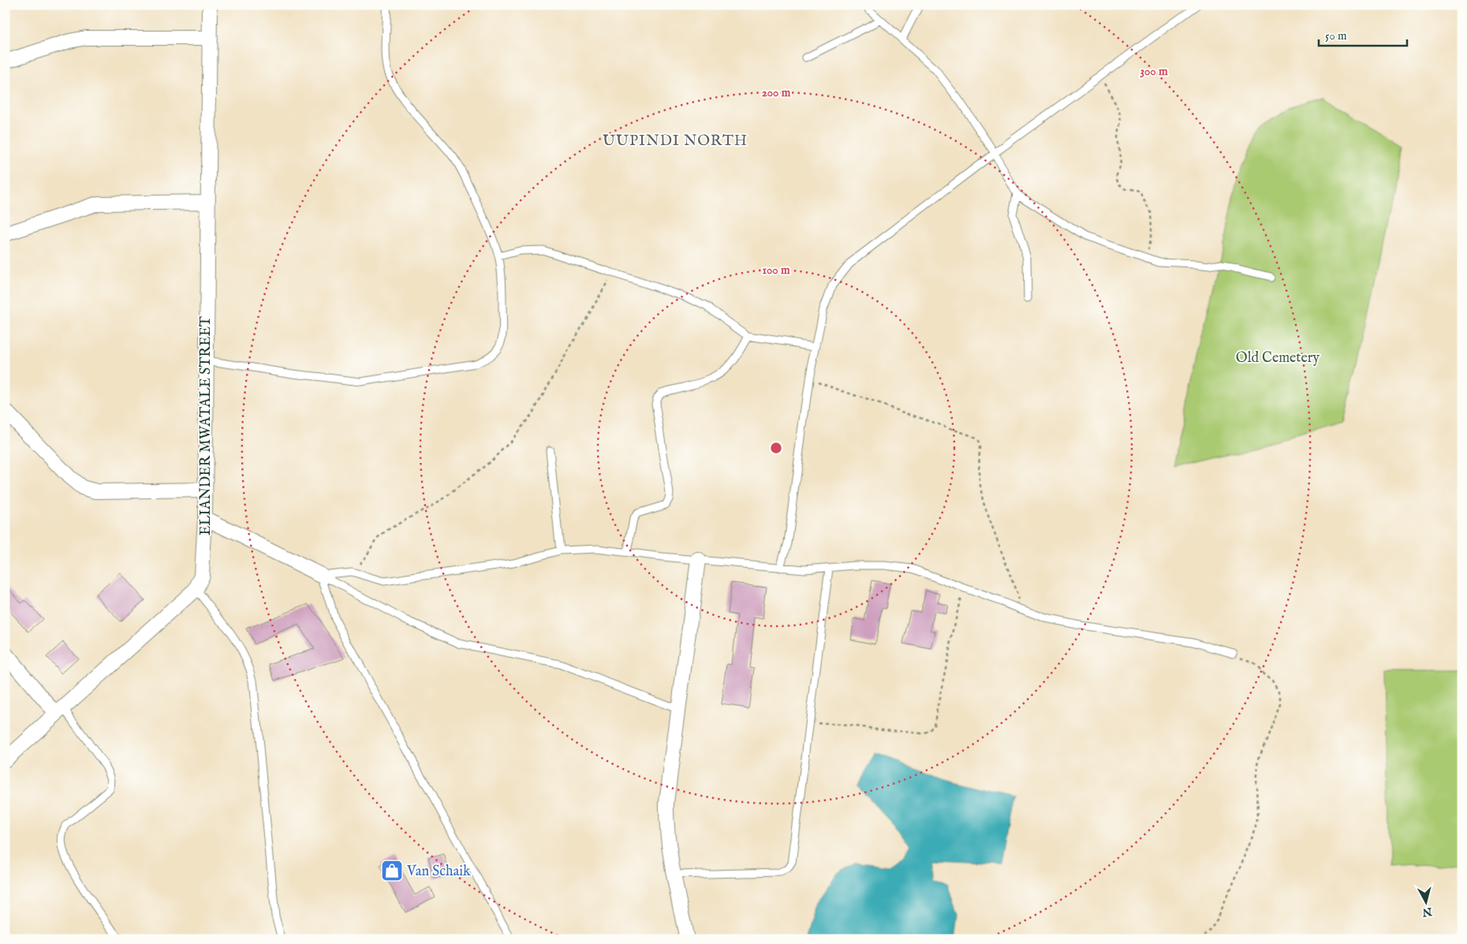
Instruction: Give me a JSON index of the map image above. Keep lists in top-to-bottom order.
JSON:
{
  "streets": {
    "street": ["ELIANDER MWATALE STREET"]
  },
  "districts": ["UUPINDI NORTH"],
  "parks": ["Old Cemetery"],
  "places": {
    "shop": ["Van Schaik"]
  },
  "scale_bar": "50 m",
  "north": "bottom",
  "rings": ["300 m", "200 m", "100 m"]
}
